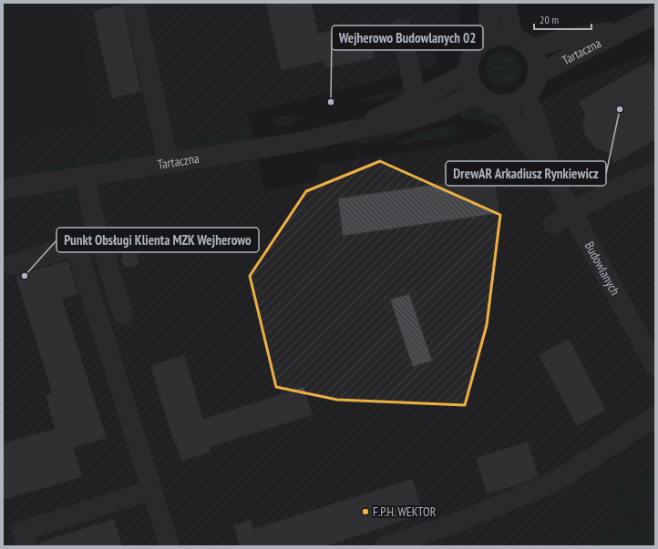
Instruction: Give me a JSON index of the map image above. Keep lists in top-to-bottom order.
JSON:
{
  "streets": {
    "street": ["Tartaczna", "Budowlanych"]
  },
  "crossings": [
    ["Tartaczna", "Budowlanych"]
  ],
  "places": [
    "Wejherowo Budowlanych 02",
    "DrewAR Arkadiusz Rynkiewicz",
    "Punkt Obsługi Klienta MZK Wejherowo",
    "F.P.H. WEKTOR"
  ],
  "scale_bar": "20 m"
}
